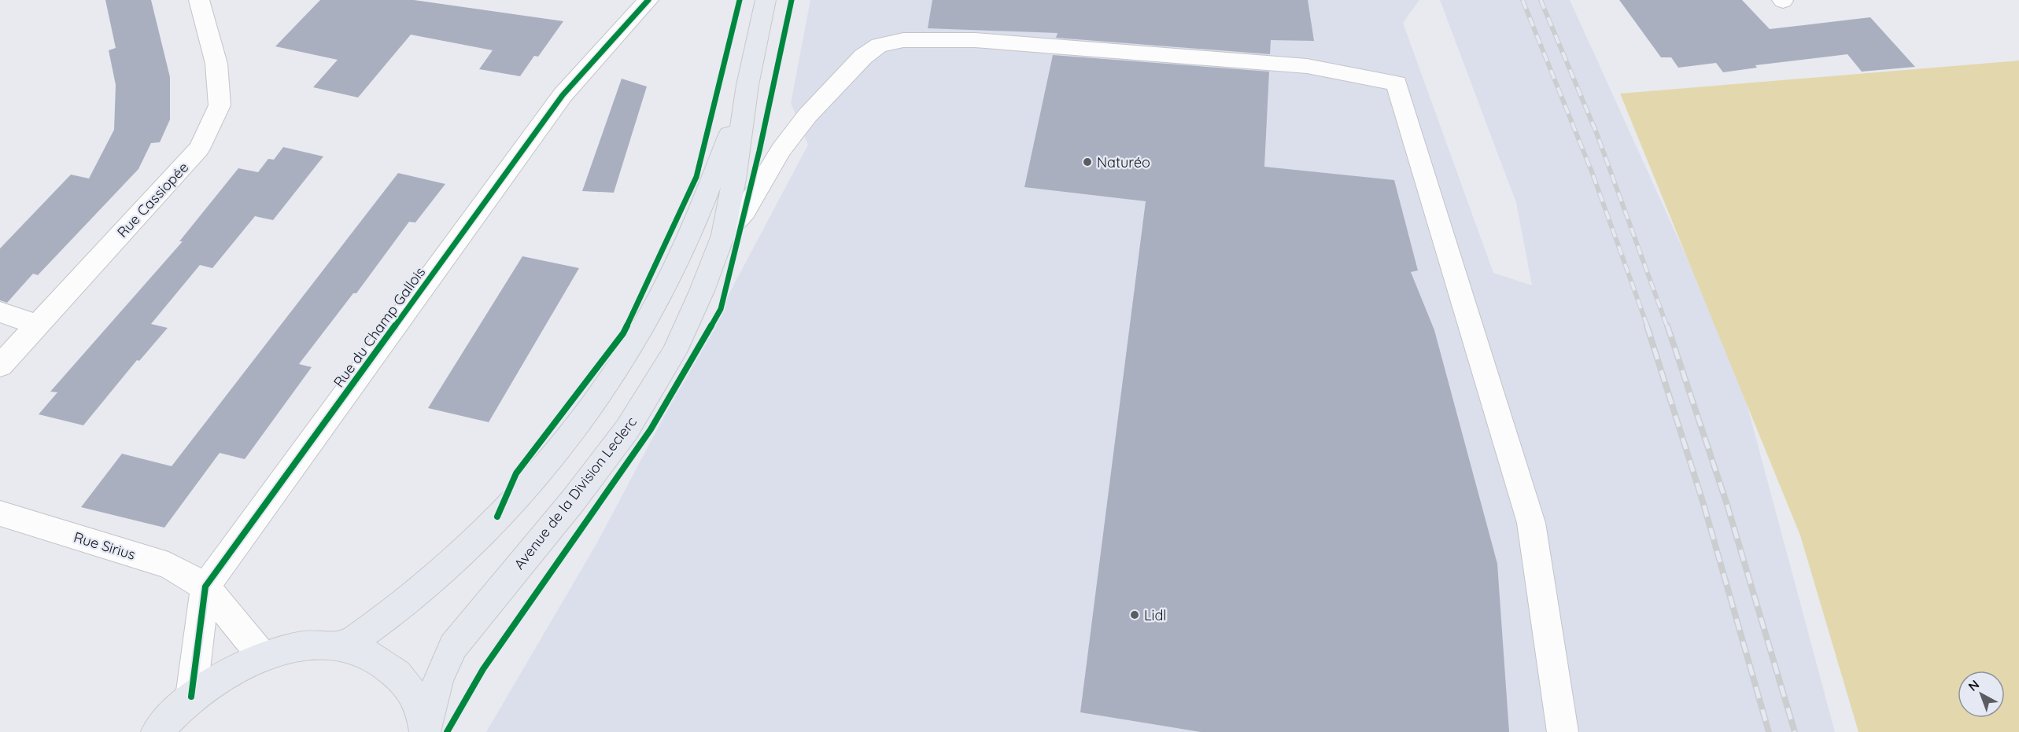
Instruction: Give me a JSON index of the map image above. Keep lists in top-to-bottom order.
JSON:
{
  "streets": {
    "main road": ["Avenue de la Division Leclerc"],
    "street": ["Rue Cassiopée", "Rue du Champ Gallois", "Rue Sirius"]
  },
  "crossings": [
    ["Rue du Champ Gallois", "Rue Sirius"]
  ],
  "places": ["Naturéo", "Lidl"],
  "north": "top left"
}
